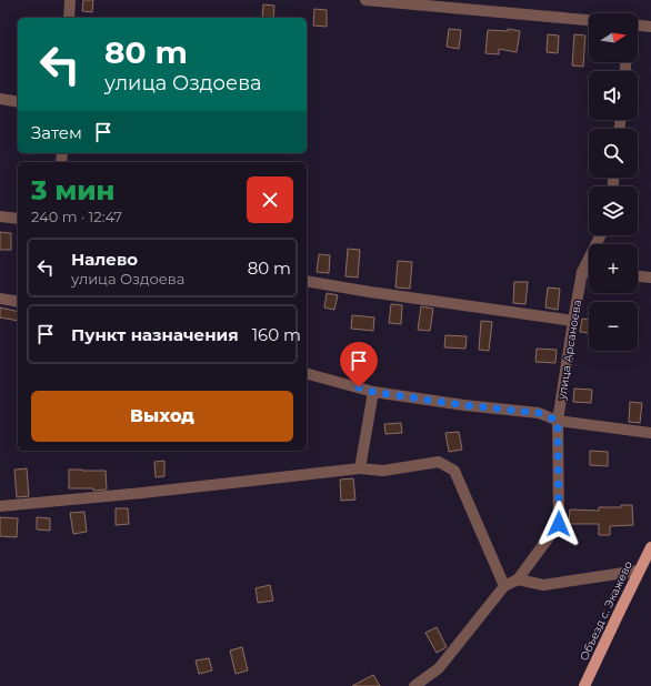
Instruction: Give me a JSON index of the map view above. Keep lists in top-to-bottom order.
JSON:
{
  "streets": {
    "main road": ["Объезд с. Экажево"],
    "street": ["улица Арсаноева"]
  },
  "north": "right",
  "page": {
    "map_buttons": ["+", "−"],
    "turn": ["80 m", "улица Оздоева"],
    "then": "Затем",
    "heading": ["3 мин", "240 m · 12:47"],
    "list": [
      {
        "name": "Налево",
        "note": "улица Оздоева",
        "value": "80 m"
      },
      {
        "name": "Пункт назначения",
        "value": "160 m"
      }
    ],
    "buttons": "Выход"
  }
}
